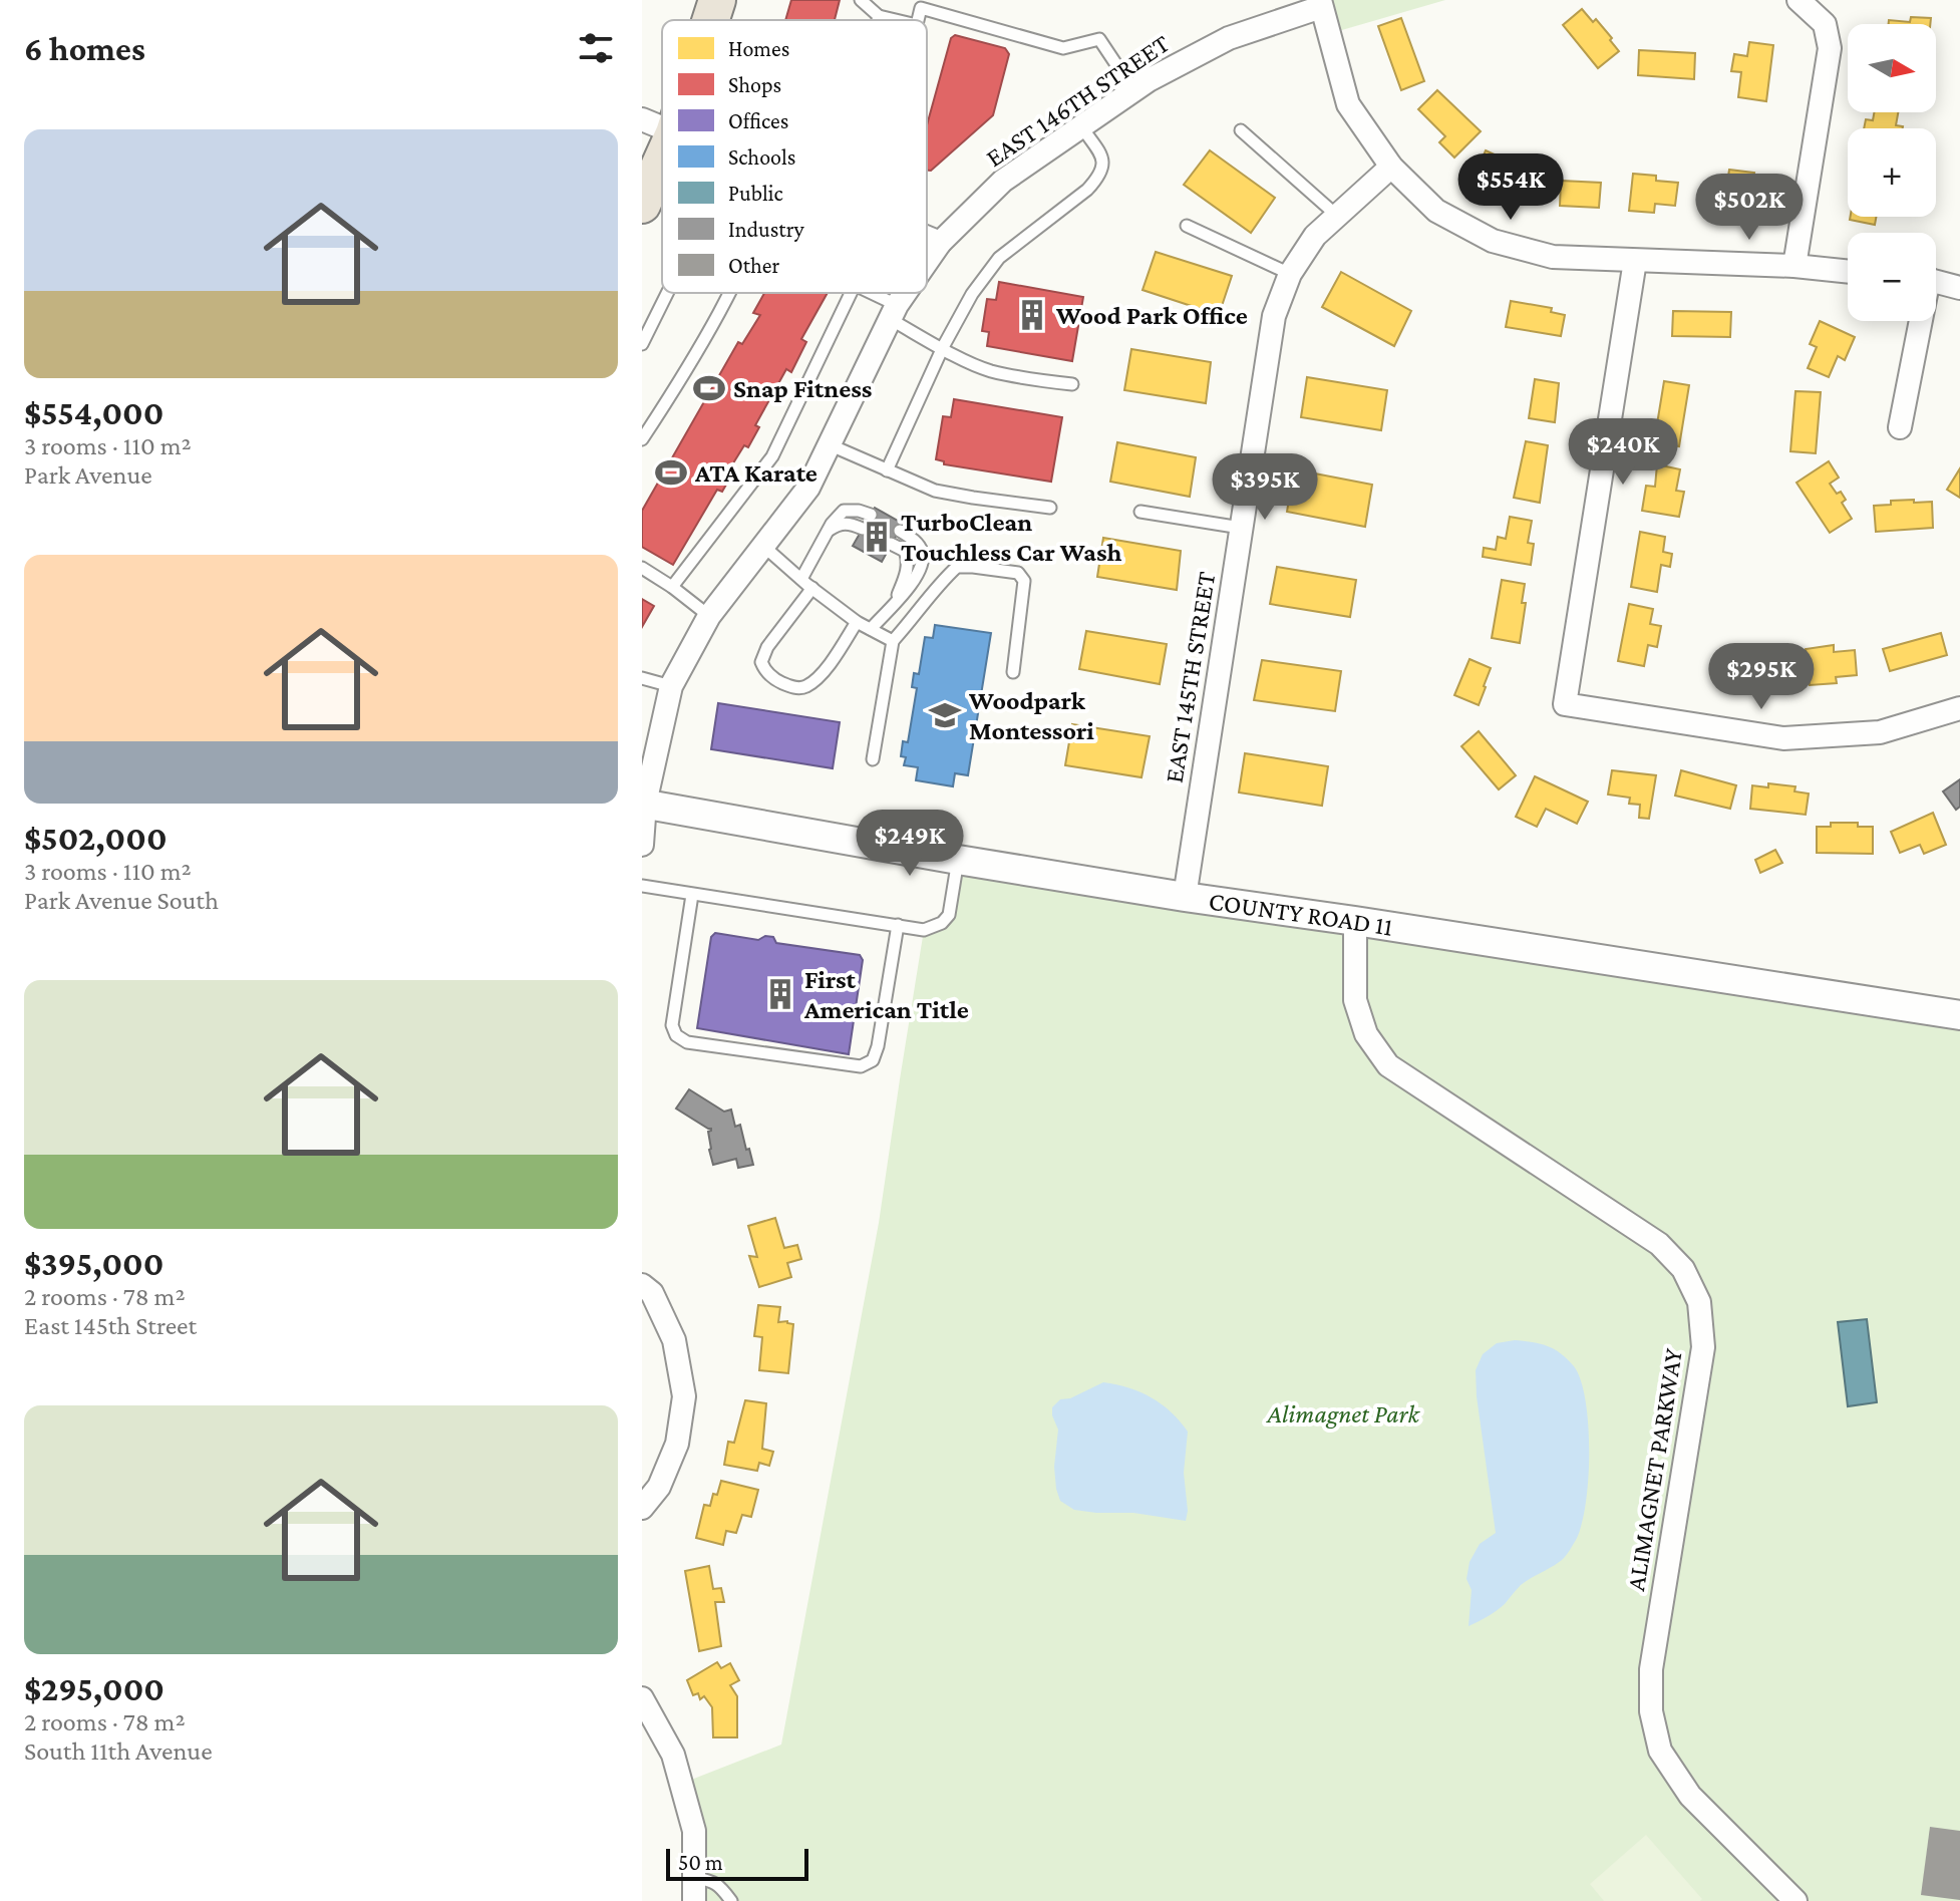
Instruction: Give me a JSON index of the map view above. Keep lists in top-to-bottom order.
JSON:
{
  "streets": {
    "street": [
      "EAST 146TH STREET",
      "EAST 145TH STREET",
      "COUNTY ROAD 11",
      "ALIMAGNET PARKWAY"
    ]
  },
  "crossings": [
    ["EAST 146TH STREET", "COUNTY ROAD 11"],
    ["EAST 145TH STREET", "COUNTY ROAD 11"],
    ["COUNTY ROAD 11", "ALIMAGNET PARKWAY"]
  ],
  "parks": ["Alimagnet Park"],
  "places": {
    "building": ["Wood Park Office", "TurboClean Touchless Car Wash", "First American Title"],
    "sports": ["Snap Fitness", "ATA Karate"],
    "school or university": ["Woodpark Montessori"]
  },
  "legend": [
    "Homes",
    "Shops",
    "Offices",
    "Schools",
    "Public",
    "Industry",
    "Other"
  ],
  "scale_bar": "50 m",
  "north": "right",
  "page": {
    "heading": "6 homes",
    "map_buttons": ["+", "−"],
    "list": [
      {
        "name": "$554,000",
        "note": "3 rooms · 110 m² · Park Avenue"
      },
      {
        "name": "$502,000",
        "note": "3 rooms · 110 m² · Park Avenue South"
      },
      {
        "name": "$395,000",
        "note": "2 rooms · 78 m² · East 145th Street"
      },
      {
        "name": "$295,000",
        "note": "2 rooms · 78 m² · South 11th Avenue"
      }
    ],
    "price": [
      "$554K",
      "$502K",
      "$240K",
      "$395K",
      "$295K",
      "$249K"
    ],
    "scale": "50 m"
  }
}
